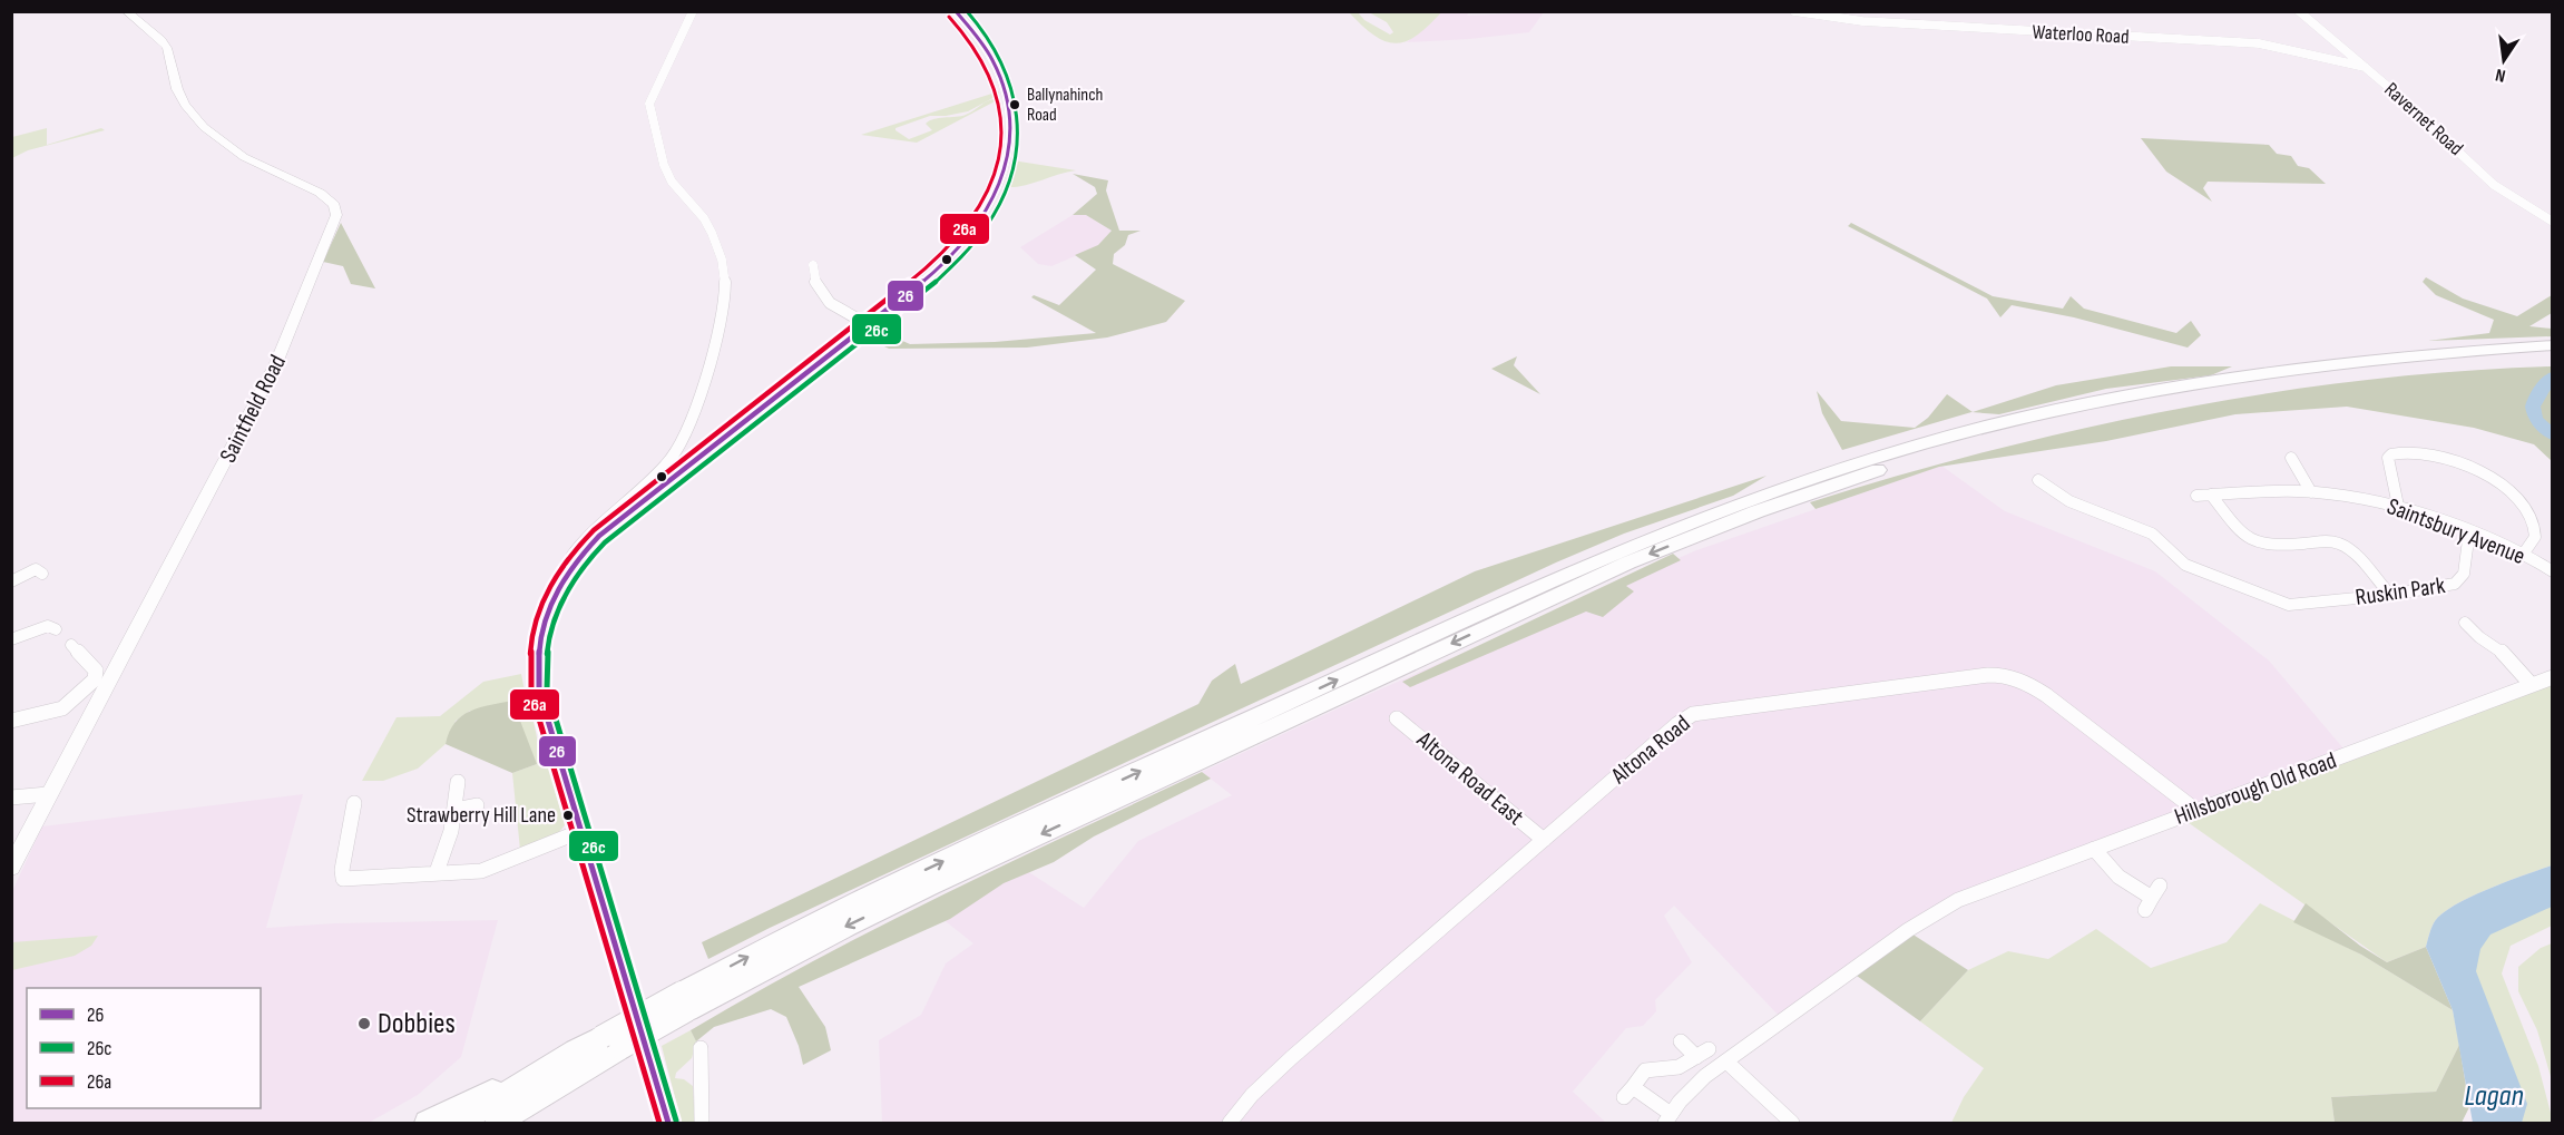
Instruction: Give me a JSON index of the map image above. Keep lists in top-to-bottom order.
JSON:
{
  "streets": {
    "main road": ["Saintfield Road"],
    "street": [
      "Waterloo Road",
      "Ravernet Road",
      "Saintsbury Avenue",
      "Ruskin Park",
      "Altona Road",
      "Altona Road East",
      "Hillsborough Old Road"
    ]
  },
  "crossings": [
    ["Waterloo Road", "Ravernet Road"],
    ["Saintsbury Avenue", "Ruskin Park"],
    ["Altona Road", "Altona Road East"],
    ["Altona Road", "Hillsborough Old Road"]
  ],
  "water": ["Lagan"],
  "places": ["Ballynahinch Road", "Strawberry Hill Lane", "Dobbies"],
  "lines": ["transit line 26", "transit line 26c", "transit line 26a"],
  "legend": ["26", "26c", "26a"],
  "north": "bottom"
}
